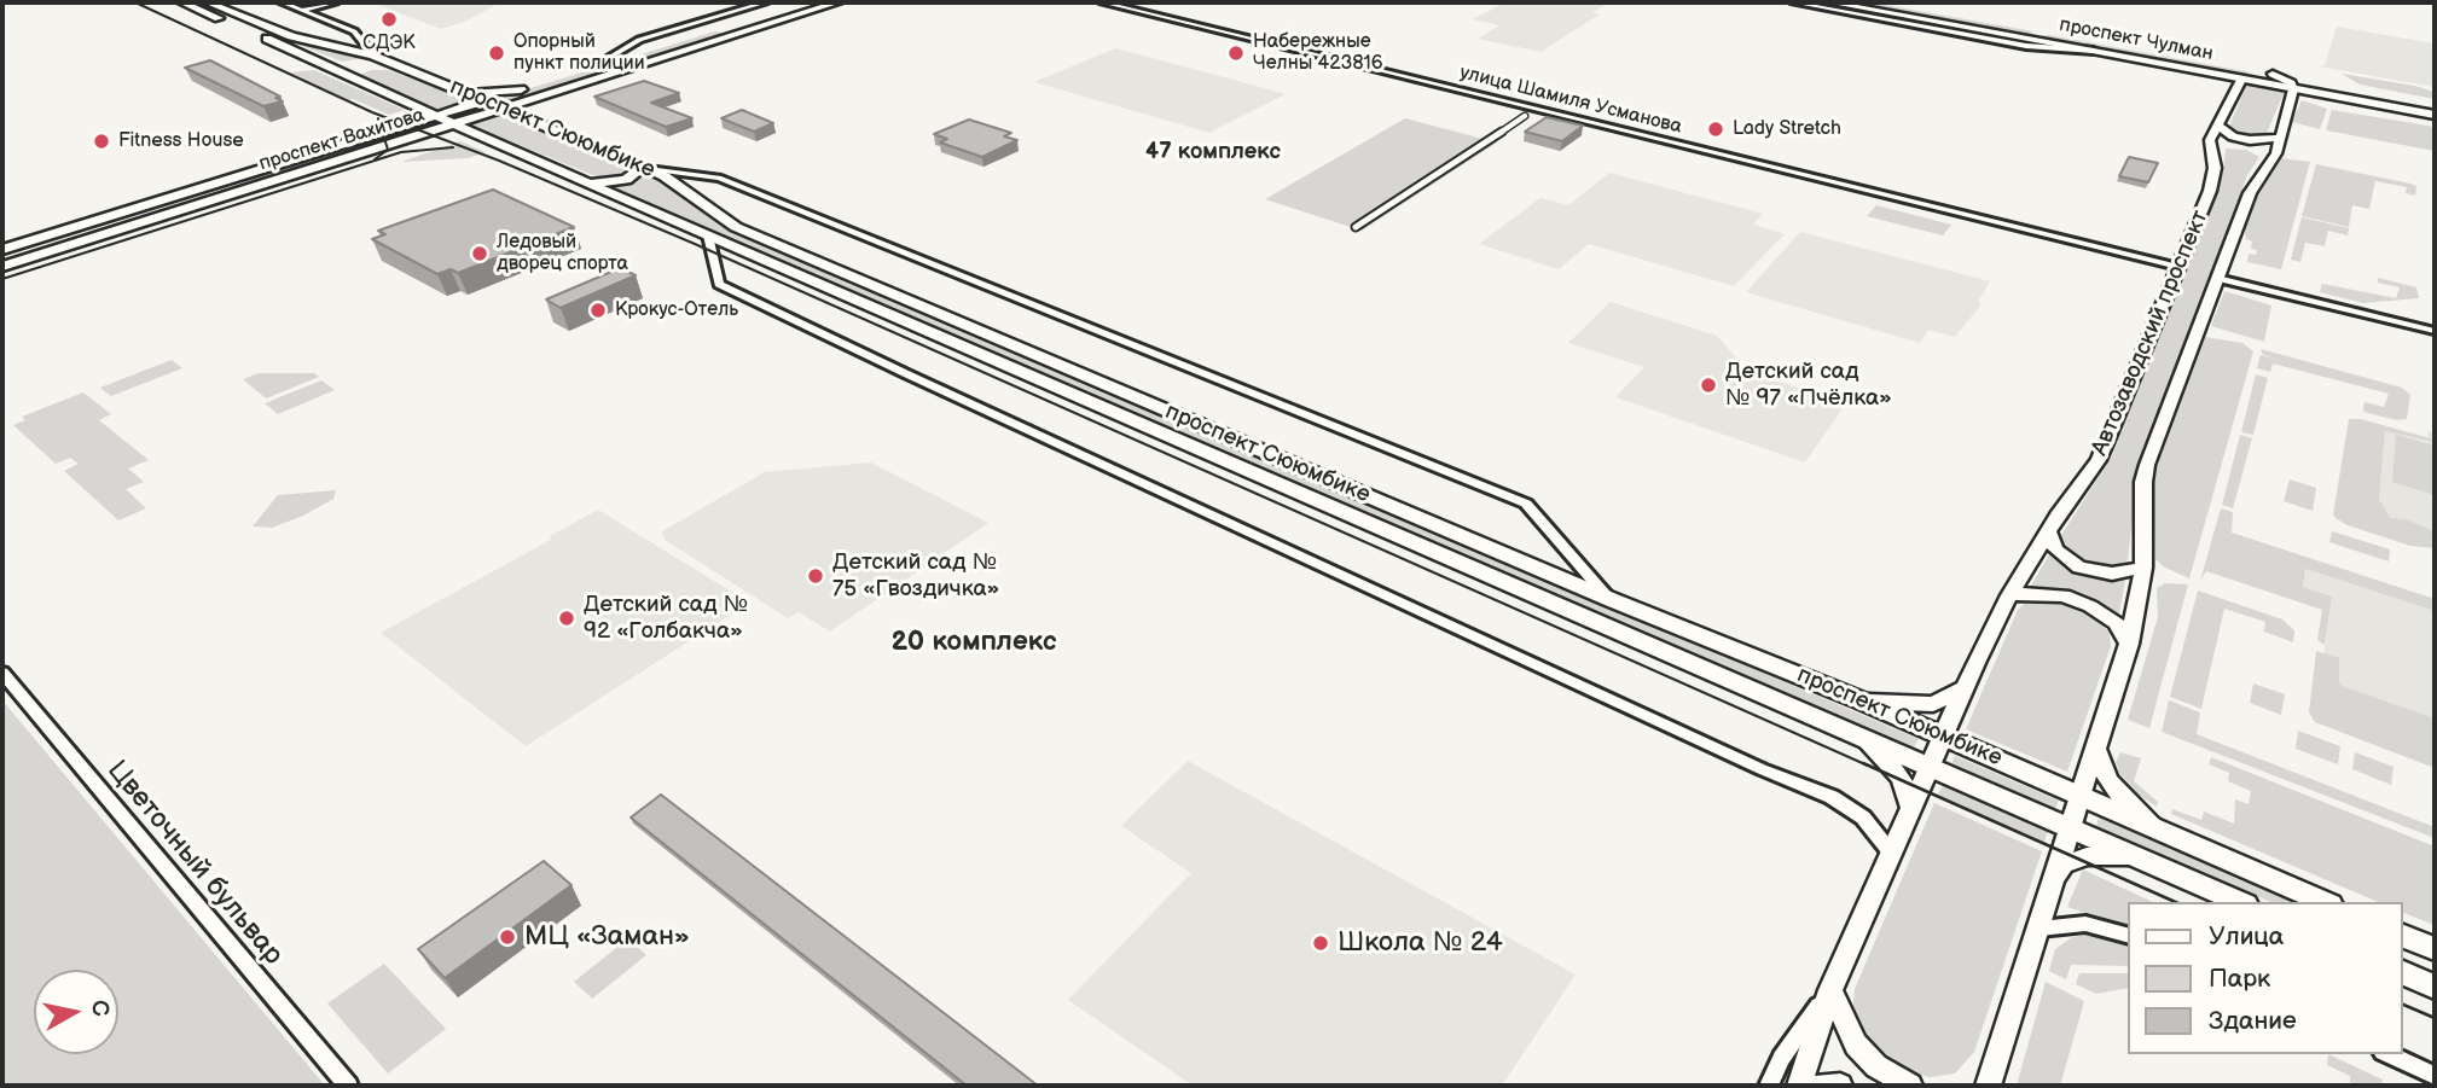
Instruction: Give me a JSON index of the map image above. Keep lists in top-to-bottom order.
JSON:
{
  "streets": {
    "main road": ["проспект Чулман", "проспект Сююмбике", "проспект Вахитова"],
    "street": ["улица Шамиля Усманова", "Автозаводский проспект", "Цветочный бульвар"]
  },
  "crossings": [
    ["проспект Чулман", "Автозаводский проспект"],
    ["улица Шамиля Усманова", "Автозаводский проспект"],
    ["проспект Сююмбике", "проспект Вахитова"],
    ["проспект Сююмбике", "Автозаводский проспект"]
  ],
  "districts": ["47 комплекс", "20 комплекс"],
  "places": [
    "СДЭК",
    "Опорный пункт полиции",
    "Набережные Челны 423816",
    "Lady Stretch",
    "Fitness House",
    "Ледовый дворец спорта",
    "Крокус-Отель",
    "Детский сад № 97 «Пчёлка»",
    "Детский сад № 75 «Гвоздичка»",
    "Детский сад № 92 «Голбакча»",
    "МЦ «Заман»",
    "Школа № 24"
  ],
  "legend": ["Улица", "Парк", "Здание"],
  "north": "right"
}
